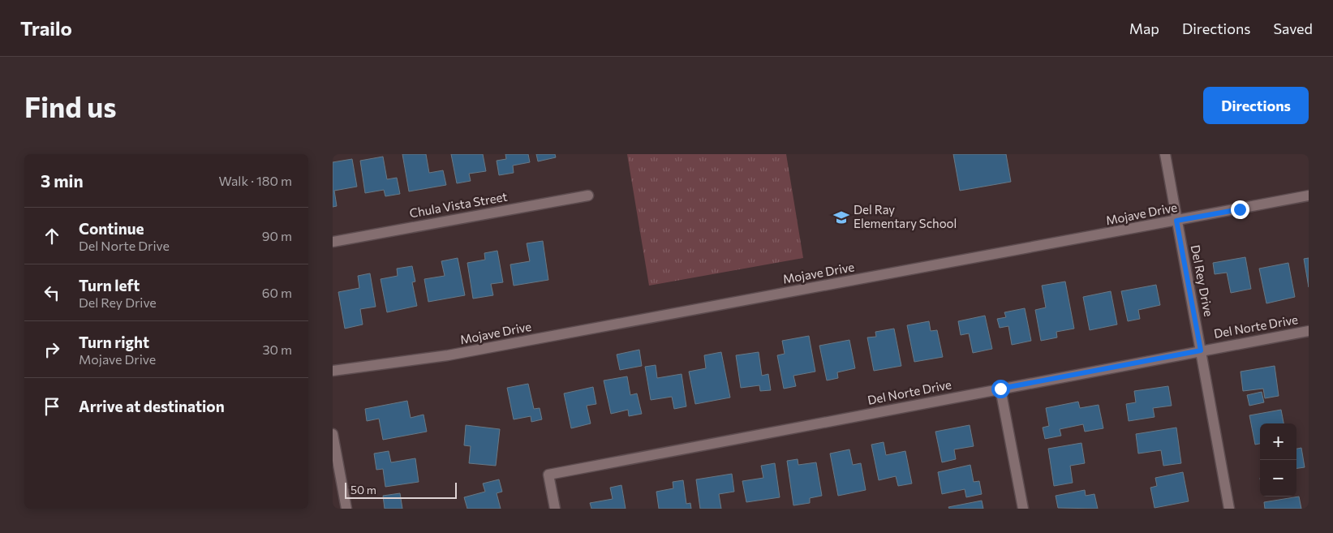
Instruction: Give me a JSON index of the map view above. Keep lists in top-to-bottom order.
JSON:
{
  "streets": {
    "street": [
      "Chula Vista Street",
      "Mojave Drive",
      "Del Rey Drive",
      "Del Norte Drive"
    ]
  },
  "crossings": [
    ["Mojave Drive", "Del Rey Drive"],
    ["Del Rey Drive", "Del Norte Drive"]
  ],
  "places": {
    "school or university": ["Del Ray Elementary School"]
  },
  "scale_bar": "50 m",
  "page": {
    "header": "Trailo",
    "nav": ["Map", "Directions", "Saved"],
    "buttons": "Directions",
    "title": "Find us",
    "heading": ["3 min", "Walk · 180 m"],
    "list": [
      ["Continue", "Del Norte Drive", "90 m"],
      ["Turn left", "Del Rey Drive", "60 m"],
      ["Turn right", "Mojave Drive", "30 m"],
      "Arrive at destination"
    ],
    "map_buttons": ["+", "−"],
    "scale": "50 m"
  }
}
